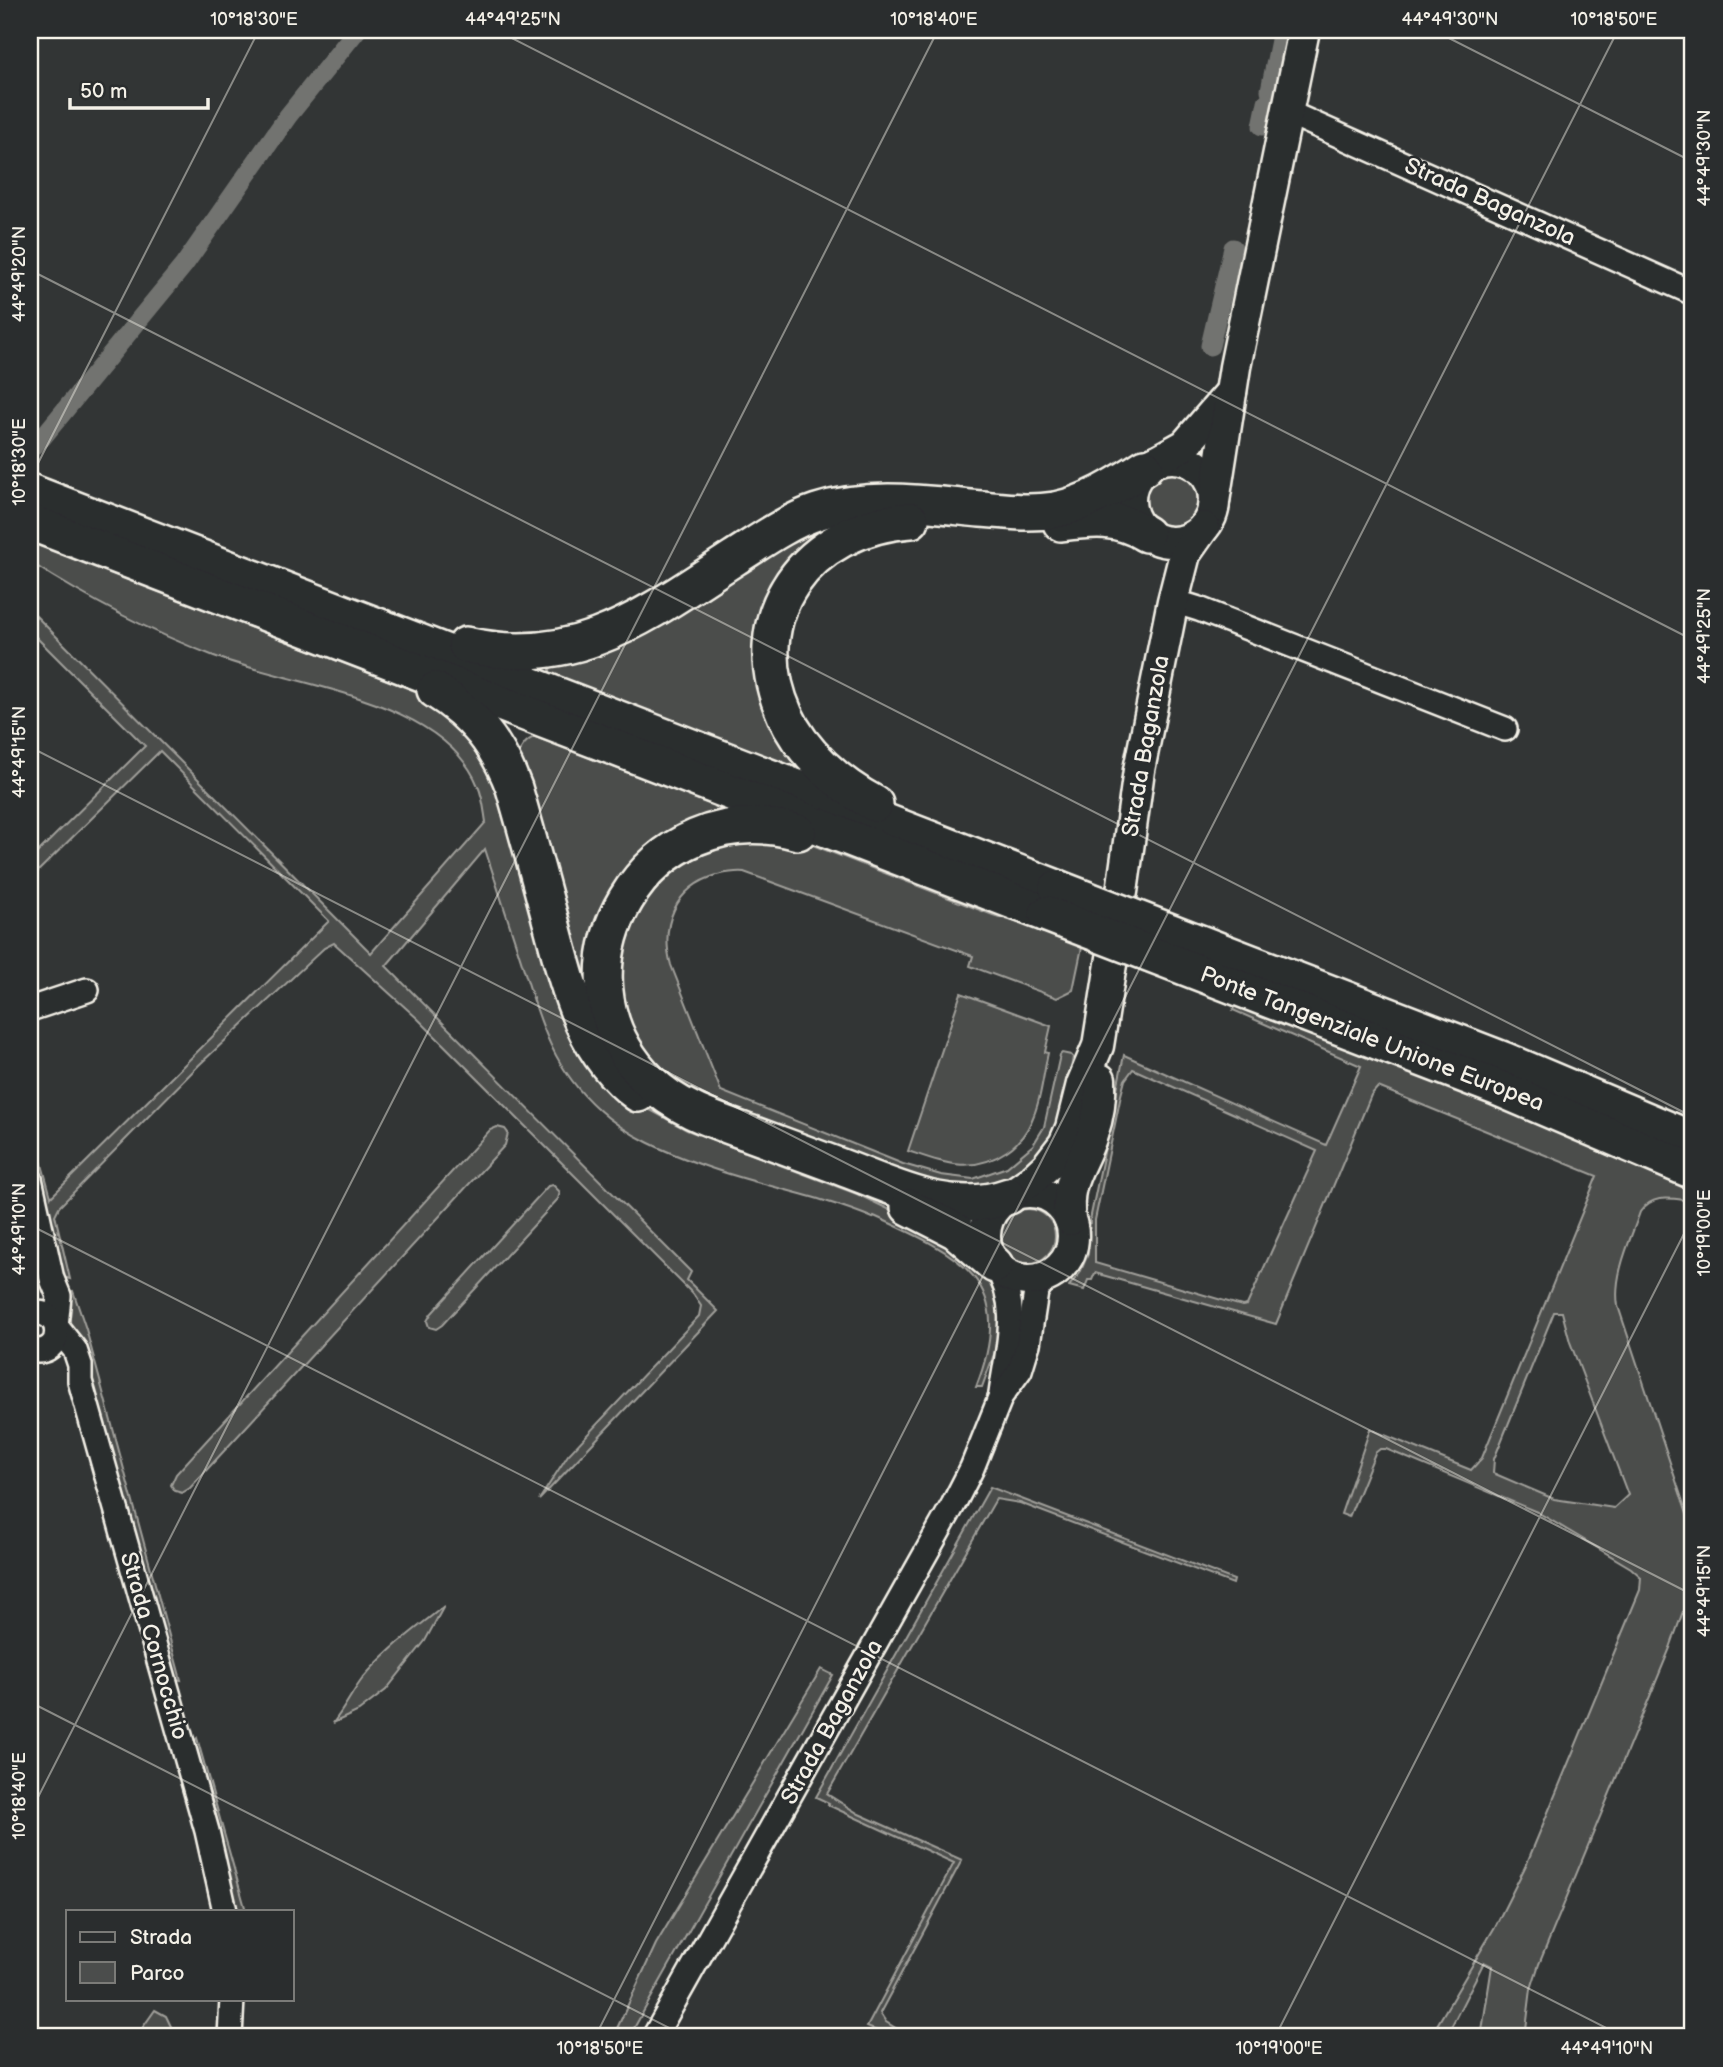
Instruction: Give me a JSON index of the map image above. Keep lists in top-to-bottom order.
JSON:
{
  "streets": {
    "highway": ["Ponte Tangenziale Unione Europea"],
    "main road": ["Strada Baganzola"],
    "street": ["Strada Cornocchio"]
  },
  "legend": ["Strada", "Parco"],
  "scale_bar": "50 m",
  "coordinates": [
    "10°18'30\"E",
    "44°49'25\"N",
    "10°18'40\"E",
    "44°49'30\"N",
    "10°18'50\"E",
    "44°49'20\"N",
    "44°49'15\"N",
    "44°49'10\"N",
    "10°19'00\"E"
  ]
}
